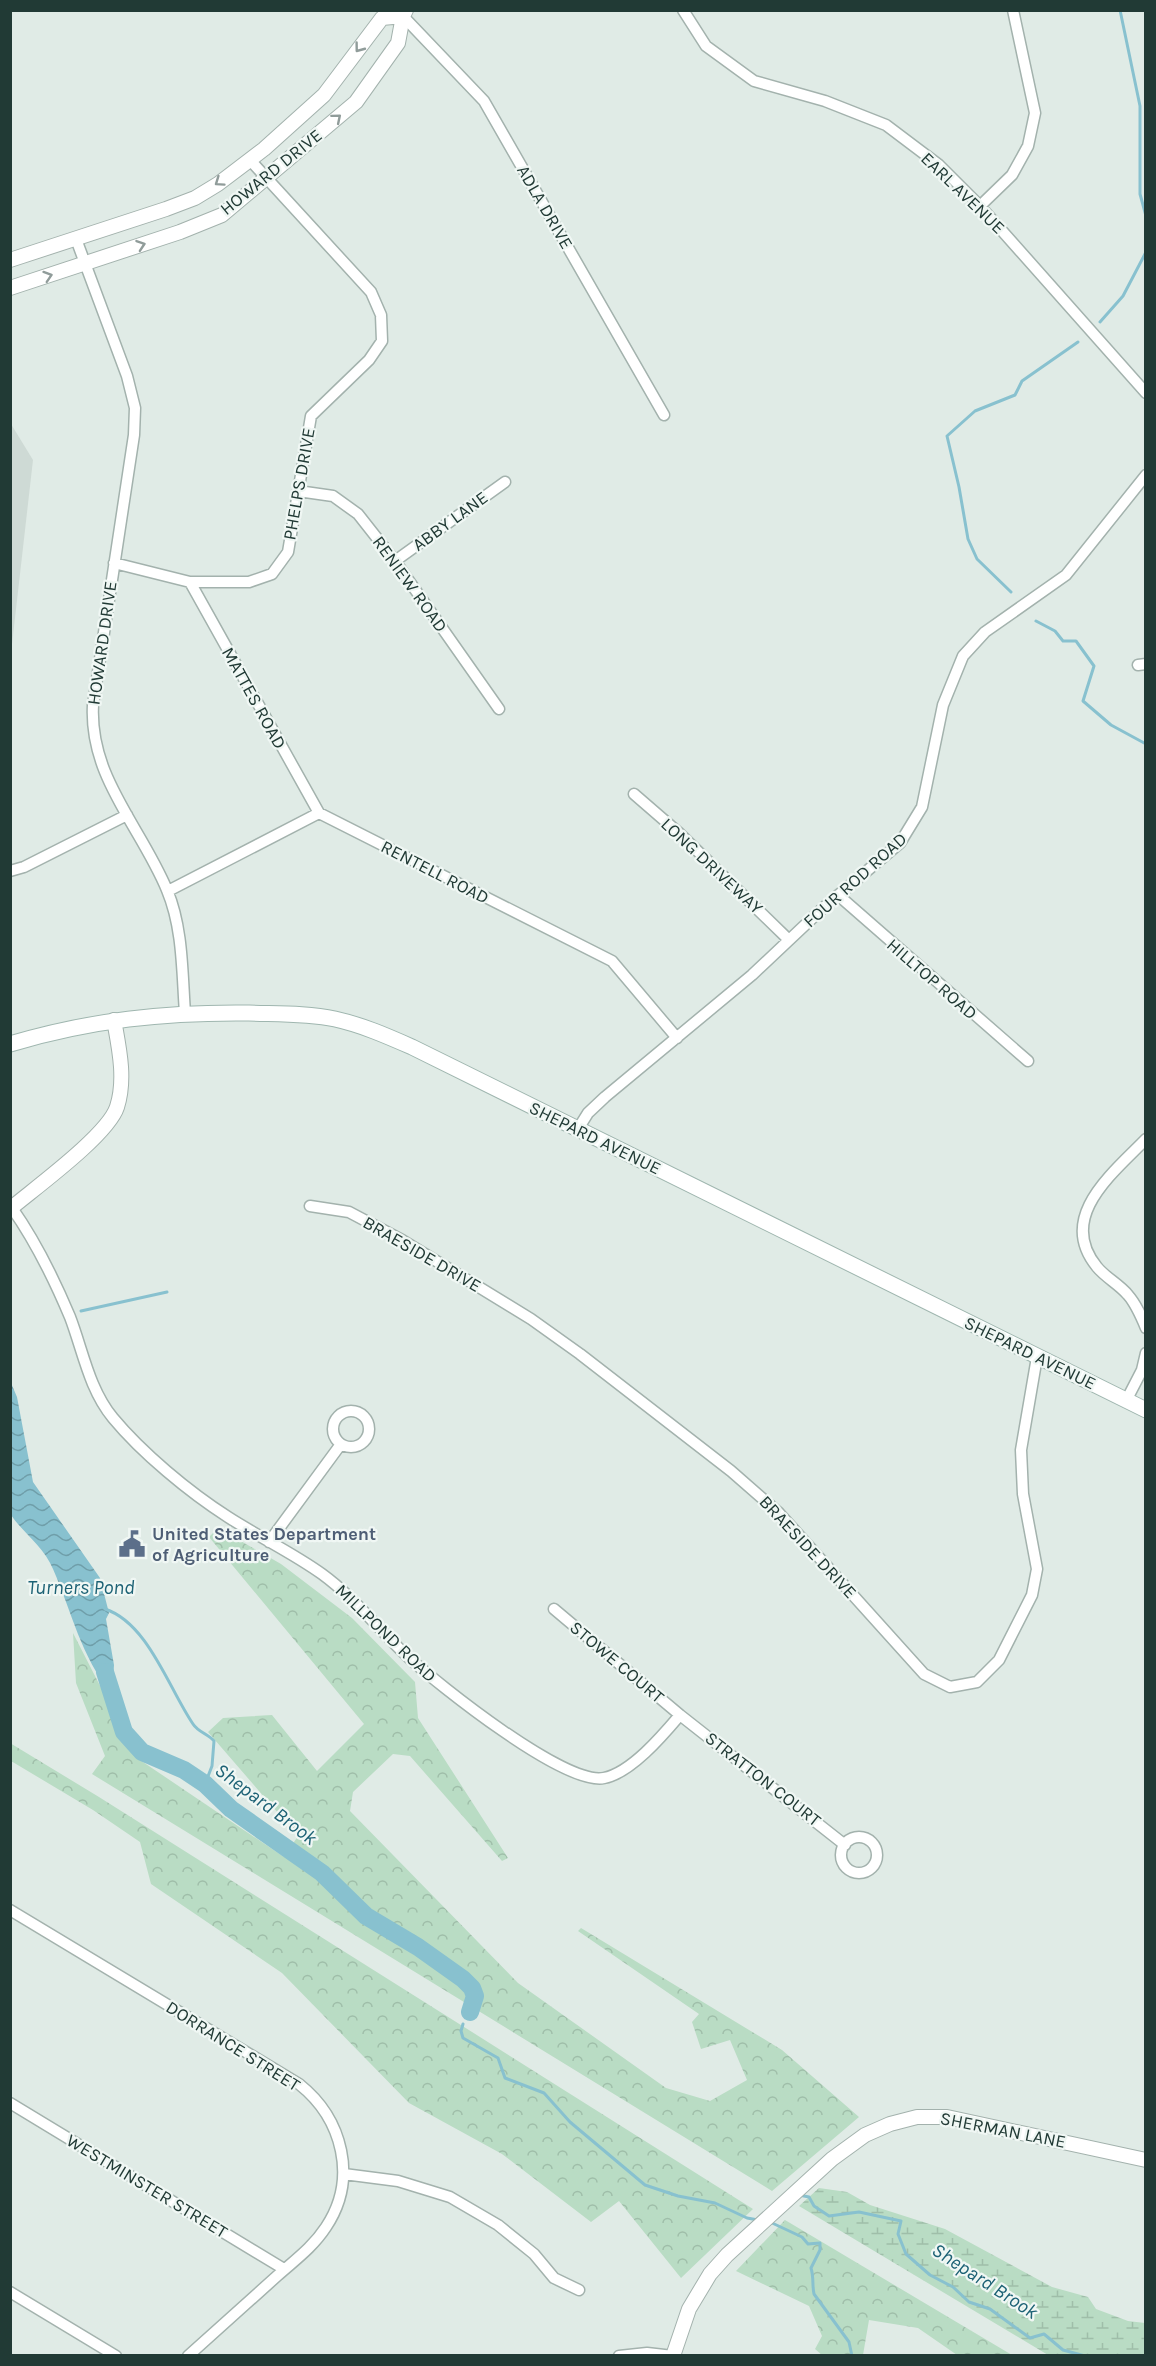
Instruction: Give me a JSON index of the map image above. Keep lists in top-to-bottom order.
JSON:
{
  "streets": {
    "main road": ["SHEPARD AVENUE"],
    "street": [
      "HOWARD DRIVE",
      "EARL AVENUE",
      "ADLA DRIVE",
      "PHELPS DRIVE",
      "ABBY LANE",
      "RENIEW ROAD",
      "MATTES ROAD",
      "LONG DRIVEWAY",
      "RENTELL ROAD",
      "FOUR ROD ROAD",
      "HILLTOP ROAD",
      "BRAESIDE DRIVE",
      "MILLPOND ROAD",
      "STOWE COURT",
      "STRATTON COURT",
      "DORRANCE STREET",
      "SHERMAN LANE",
      "WESTMINSTER STREET"
    ]
  },
  "crossings": [
    ["HOWARD DRIVE", "ADLA DRIVE"],
    ["HOWARD DRIVE", "PHELPS DRIVE"],
    ["HOWARD DRIVE", "SHEPARD AVENUE"],
    ["PHELPS DRIVE", "RENIEW ROAD"],
    ["PHELPS DRIVE", "MATTES ROAD"],
    ["ABBY LANE", "RENIEW ROAD"],
    ["MATTES ROAD", "RENTELL ROAD"],
    ["LONG DRIVEWAY", "FOUR ROD ROAD"],
    ["RENTELL ROAD", "FOUR ROD ROAD"],
    ["FOUR ROD ROAD", "HILLTOP ROAD"],
    ["FOUR ROD ROAD", "SHEPARD AVENUE"],
    ["SHEPARD AVENUE", "BRAESIDE DRIVE"],
    ["MILLPOND ROAD", "STOWE COURT"],
    ["MILLPOND ROAD", "STRATTON COURT"],
    ["STOWE COURT", "STRATTON COURT"],
    ["DORRANCE STREET", "WESTMINSTER STREET"]
  ],
  "water": ["Turners Pond", "Shepard Brook"],
  "places": {
    "public building": ["United States Department of Agriculture"]
  }
}
